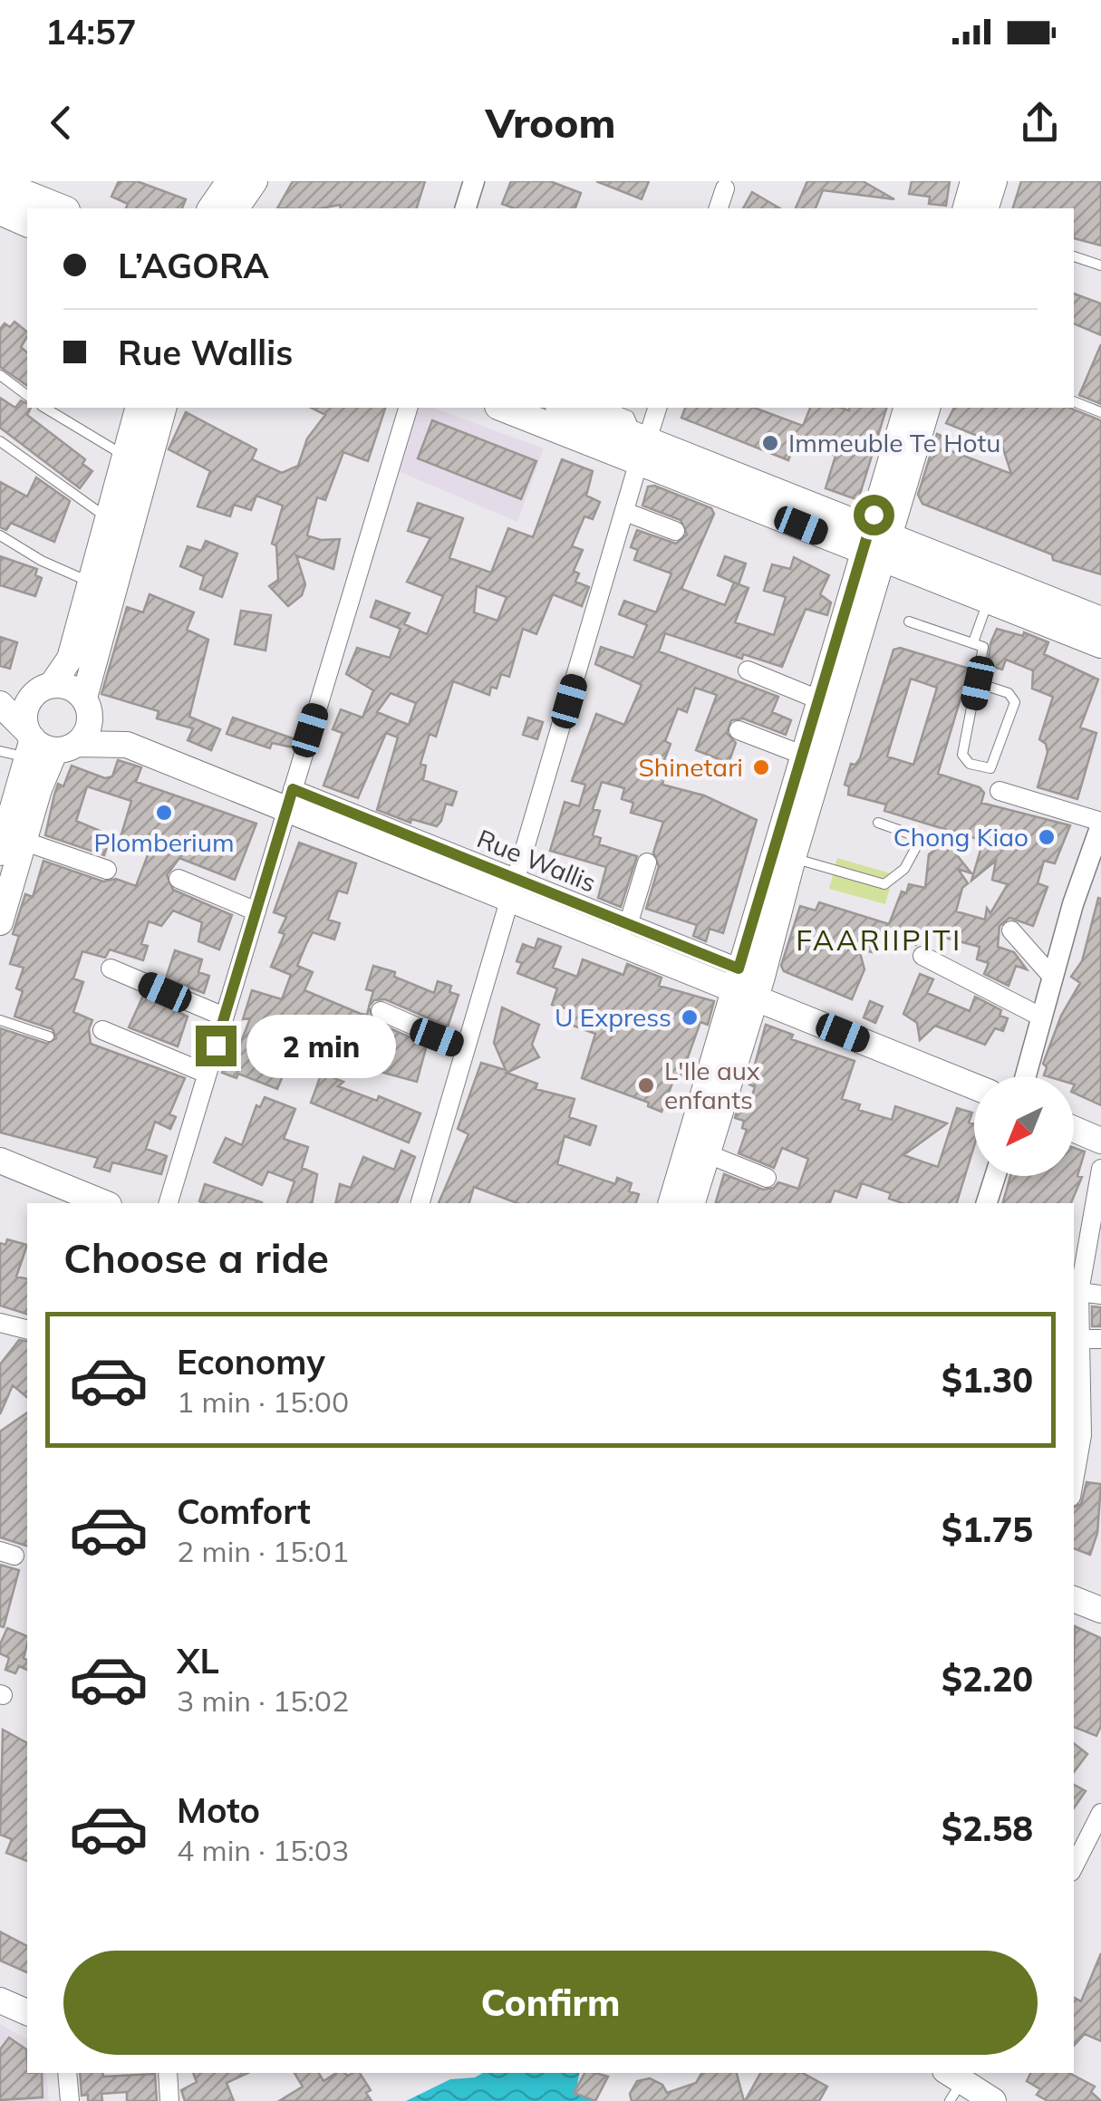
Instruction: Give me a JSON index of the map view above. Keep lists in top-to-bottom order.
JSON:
{
  "streets": {
    "street": ["Rue Wallis"]
  },
  "districts": ["FAARIIPITI"],
  "places": [
    "Immeuble Te Hotu",
    "Shinetari",
    "Plomberium",
    "Chong Kiao",
    "U Express",
    "L'Ile aux enfants"
  ],
  "north": "bottom left",
  "page": {
    "status": "14:57",
    "header": "Vroom",
    "banner": ["L’AGORA", "Rue Wallis"],
    "bubble": "2 min",
    "heading": "Choose a ride",
    "list": [
      {
        "name": "Economy",
        "note": "1 min · 15:00",
        "value": "$1.30"
      },
      {
        "name": "Comfort",
        "note": "2 min · 15:01",
        "value": "$1.75"
      },
      {
        "name": "XL",
        "note": "3 min · 15:02",
        "value": "$2.20"
      },
      {
        "name": "Moto",
        "note": "4 min · 15:03",
        "value": "$2.58"
      }
    ],
    "buttons": "Confirm"
  }
}
